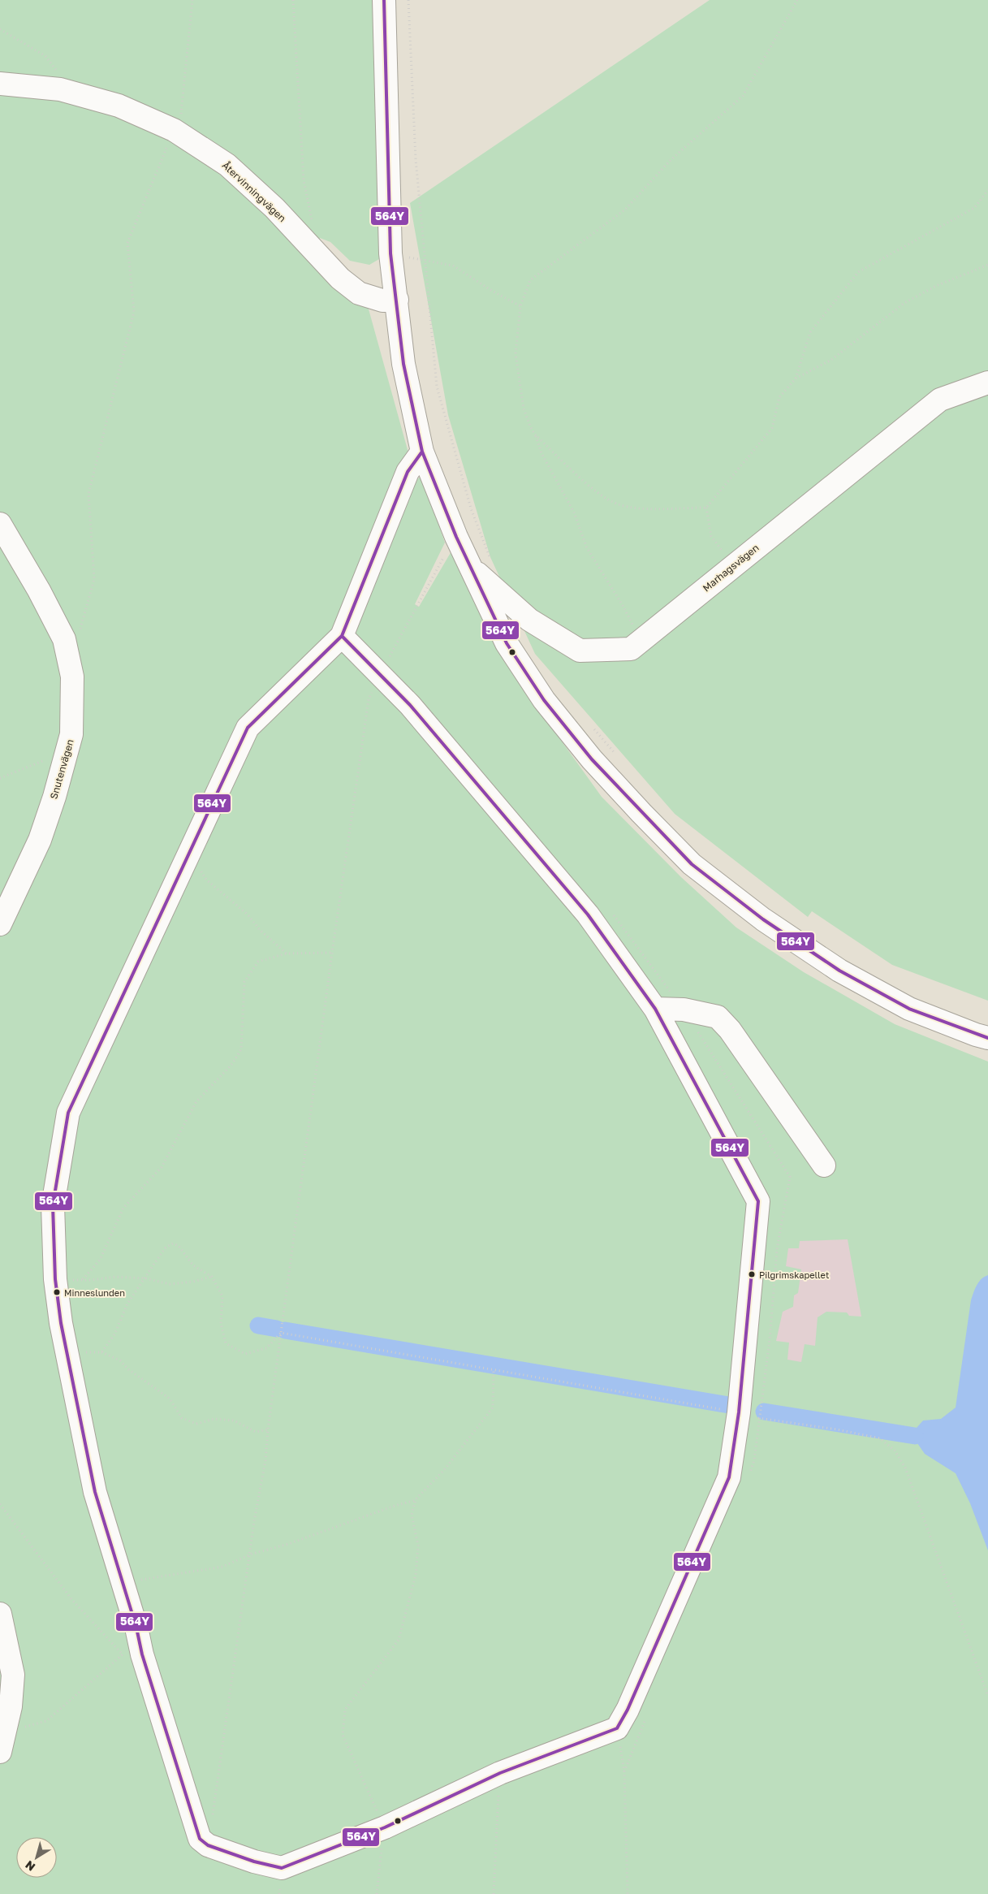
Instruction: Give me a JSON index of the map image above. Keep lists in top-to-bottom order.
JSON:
{
  "streets": {
    "street": ["Återvinningvägen", "Marhagsvägen", "Snutenvägen"]
  },
  "places": ["Pilgrimskapellet", "Minneslunden"],
  "lines": ["transit line 564Y"],
  "north": "bottom left"
}
